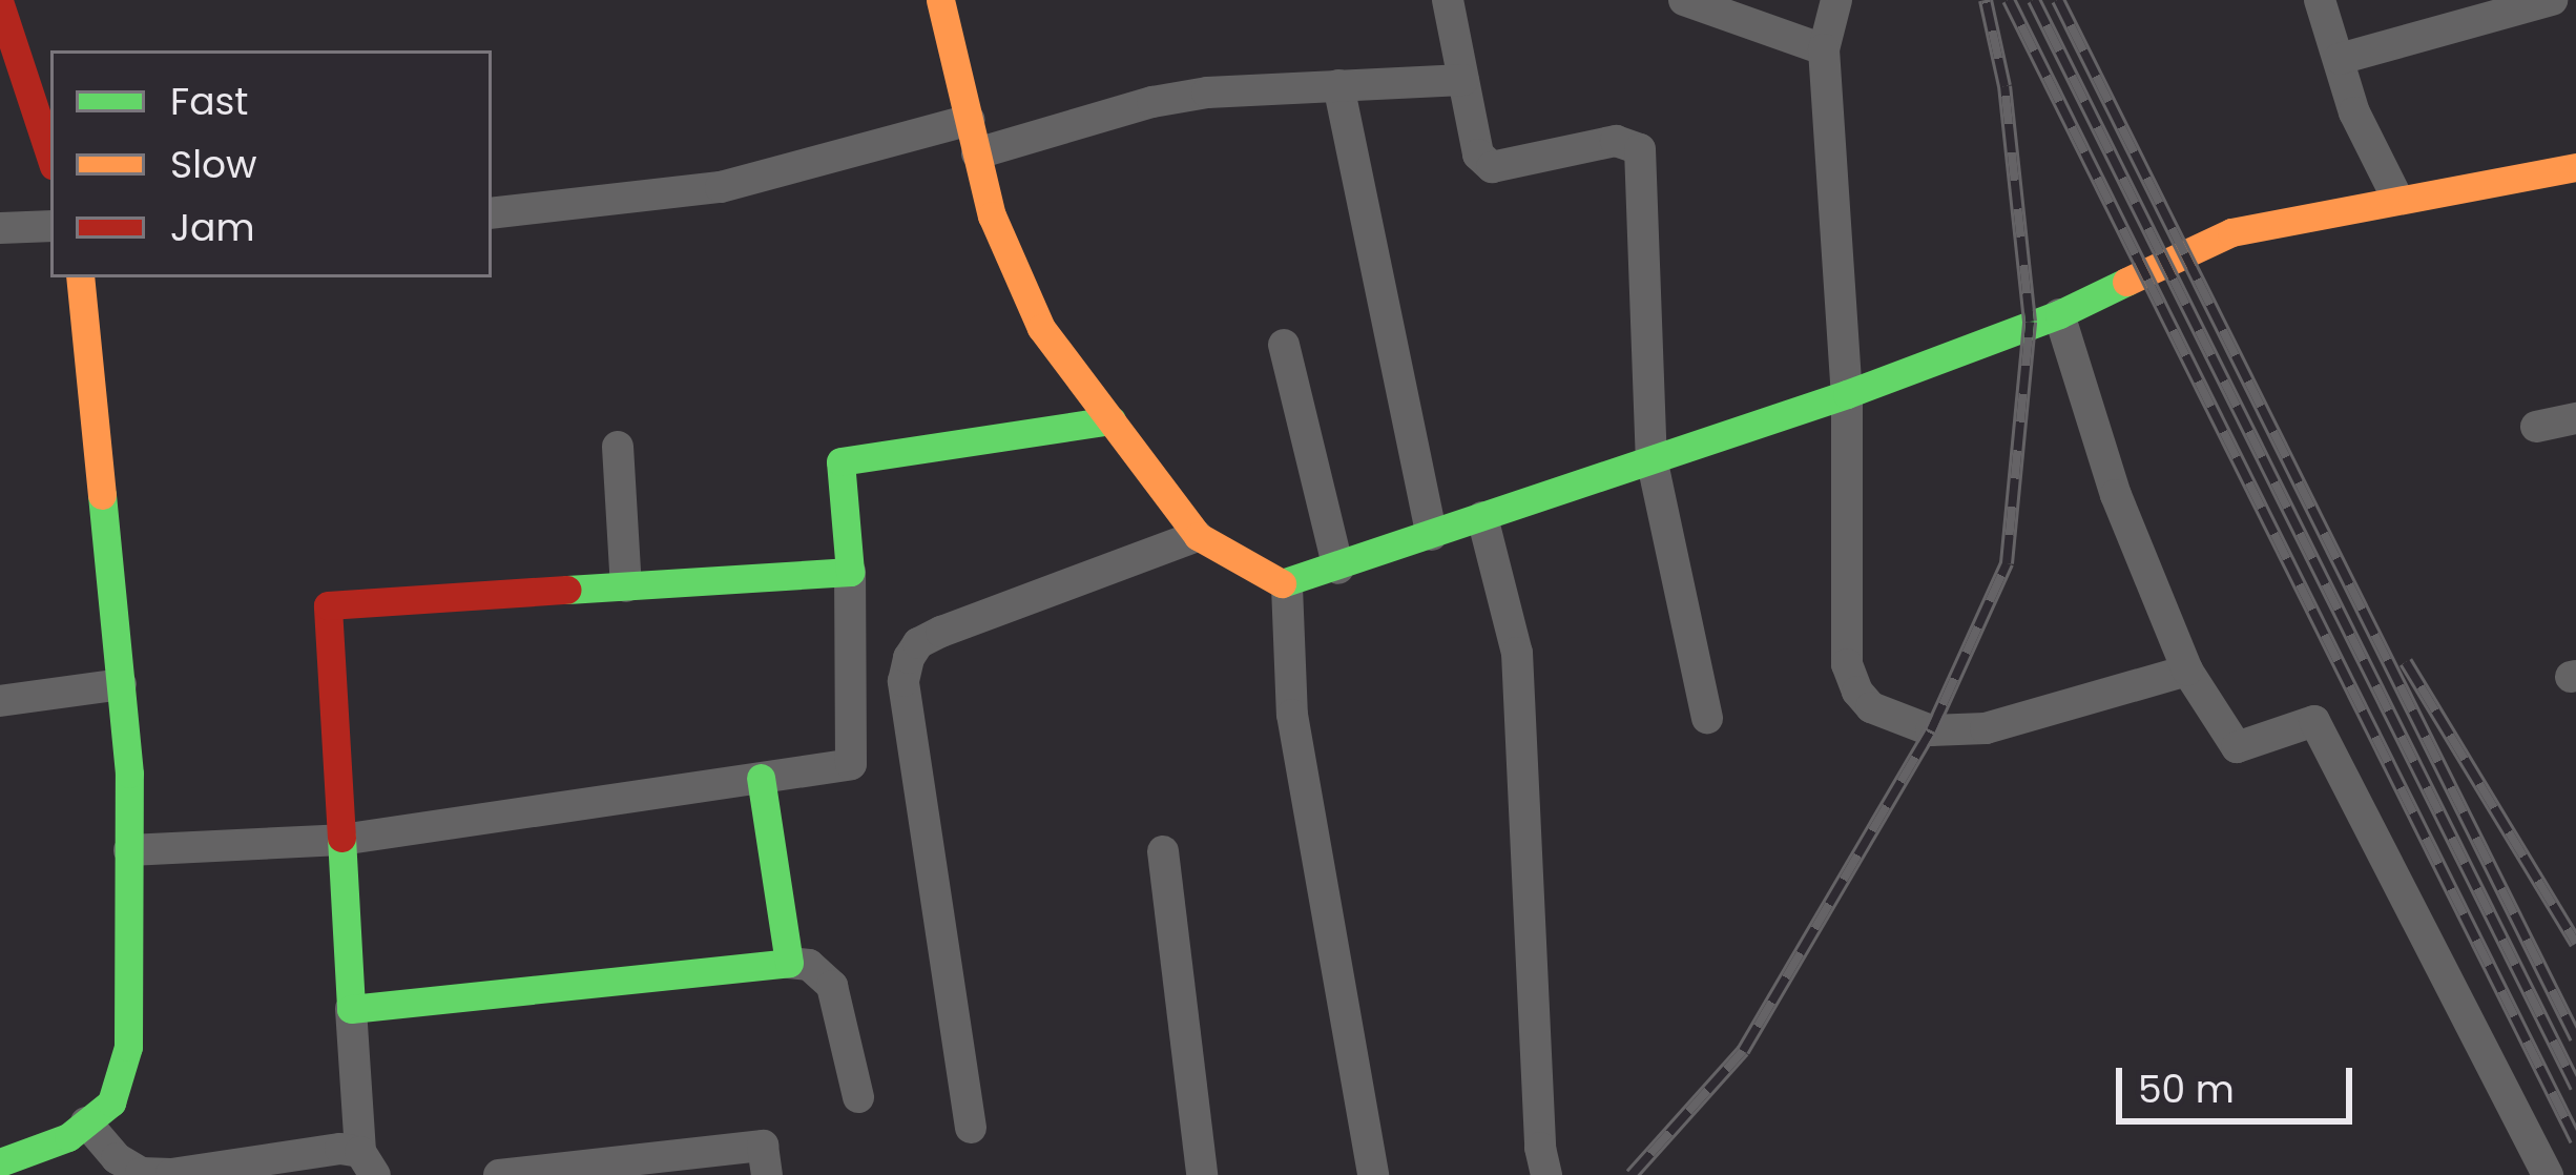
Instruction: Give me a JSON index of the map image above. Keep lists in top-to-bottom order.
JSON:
{
  "legend": ["Fast", "Slow", "Jam"],
  "scale_bar": "50 m"
}
